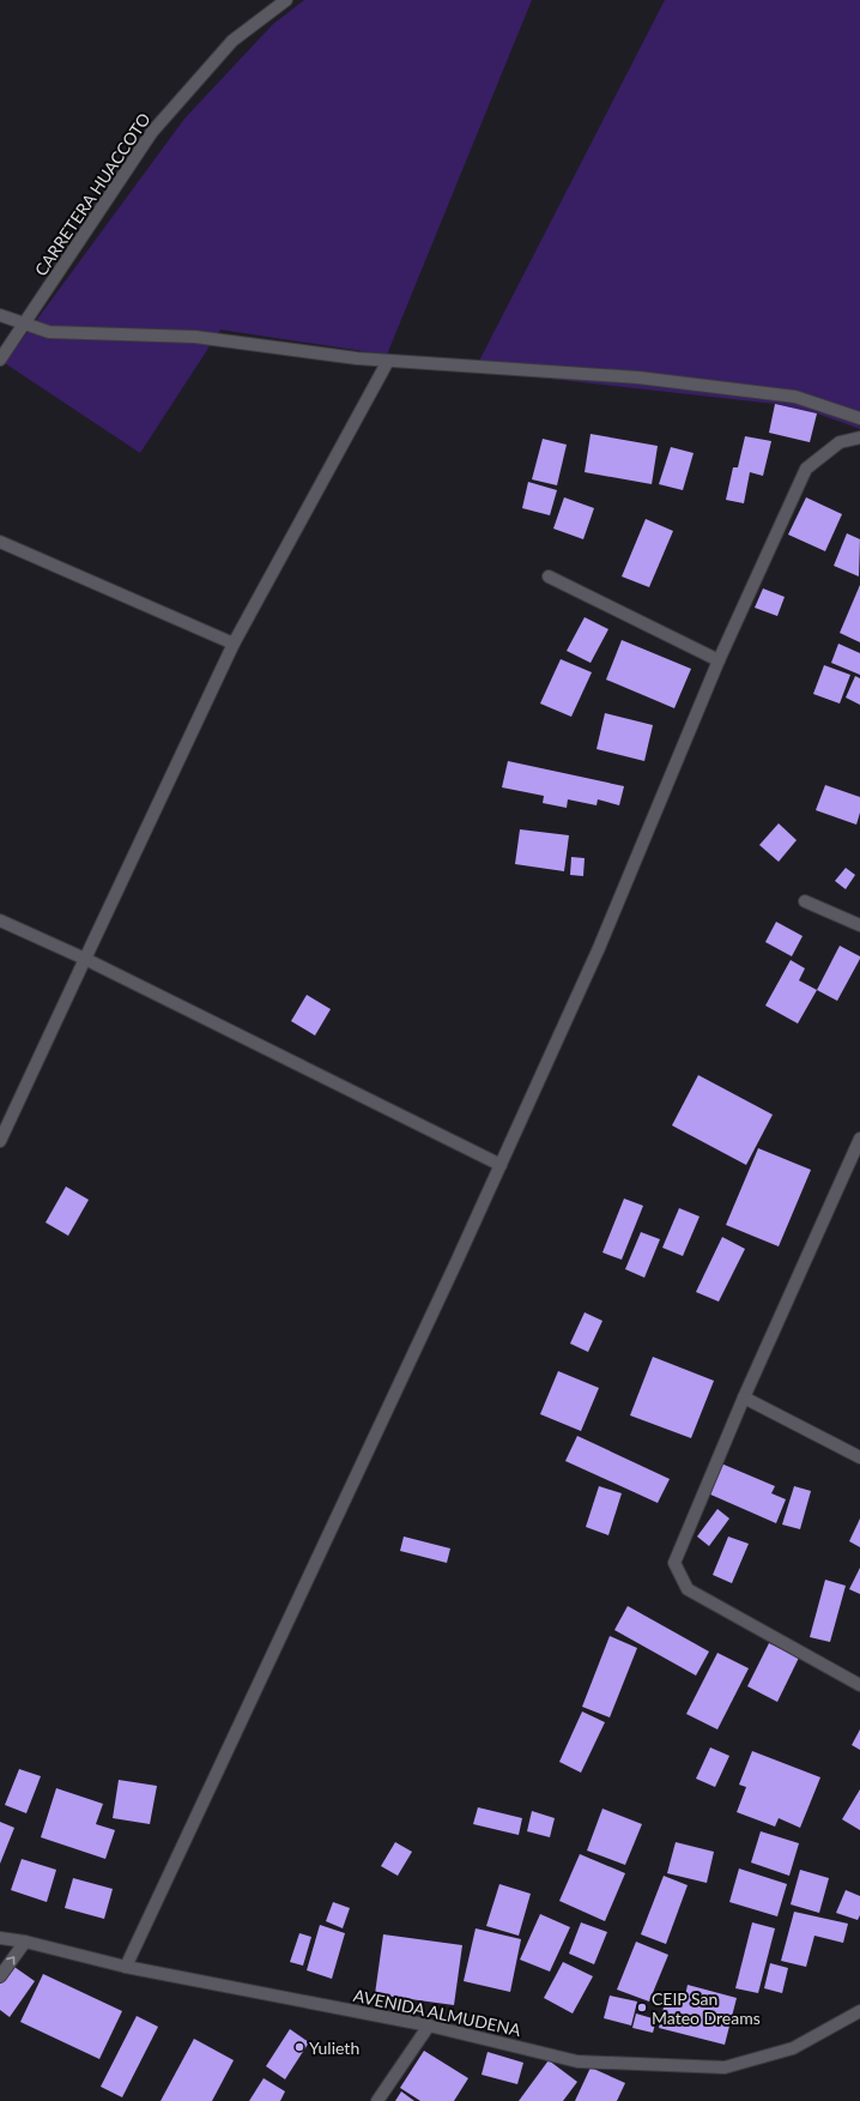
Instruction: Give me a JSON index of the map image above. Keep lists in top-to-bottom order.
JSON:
{
  "streets": {
    "street": ["CARRETERA HUACCOTO", "AVENIDA ALMUDENA"]
  },
  "places": ["CEIP San Mateo Dreams", "Yulieth"]
}
